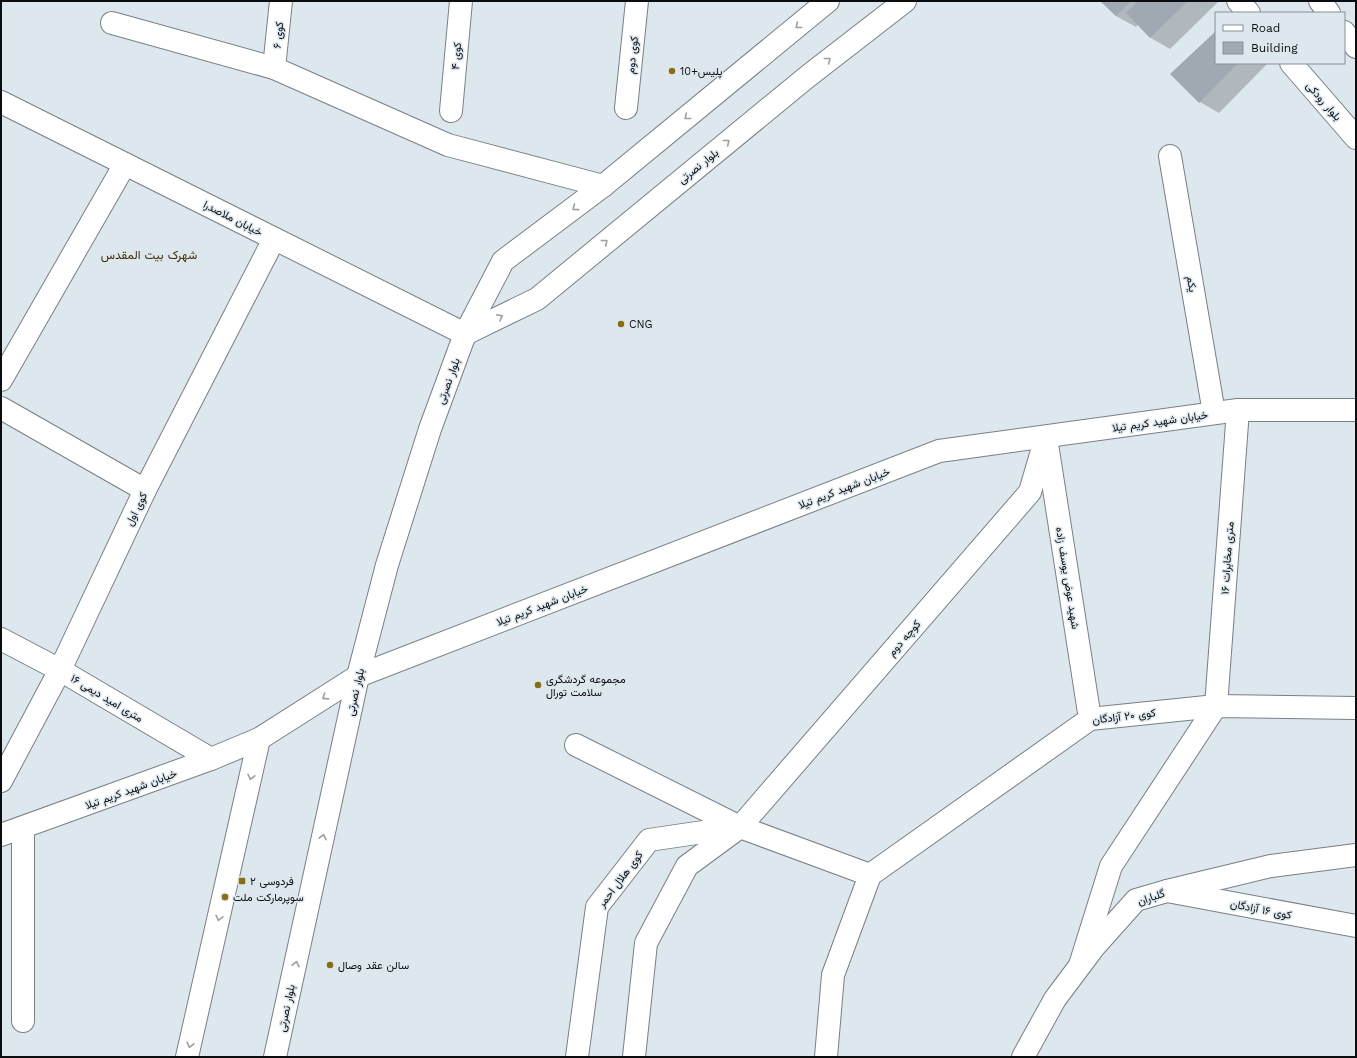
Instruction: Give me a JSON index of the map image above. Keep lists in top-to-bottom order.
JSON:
{
  "streets": {
    "street": [
      "کوی ۶",
      "کوی دوم",
      "کوی ۴",
      "بلوار رودکی",
      "بلوار نصرتی",
      "خیابان ملاصدرا",
      "یکم",
      "خیابان شهید کریم تیلا",
      "کوی اول",
      "۱۶ متری مخابرات",
      "شهید عوض یوسف زاده",
      "کوچه دوم",
      "۱۶ متری امید دیمی",
      "کوی ۲۰ آزادگان",
      "کوی هلال احمر",
      "گلباران",
      "کوی ۱۶ آزادگان"
    ]
  },
  "crossings": [
    ["بلوار نصرتی", "خیابان ملاصدرا"],
    ["بلوار نصرتی", "خیابان شهید کریم تیلا"],
    ["خیابان ملاصدرا", "کوی اول"],
    ["یکم", "خیابان شهید کریم تیلا"],
    ["خیابان شهید کریم تیلا", "۱۶ متری مخابرات"],
    ["خیابان شهید کریم تیلا", "شهید عوض یوسف زاده"],
    ["خیابان شهید کریم تیلا", "کوچه دوم"],
    ["خیابان شهید کریم تیلا", "۱۶ متری امید دیمی"],
    ["کوی اول", "۱۶ متری امید دیمی"],
    ["۱۶ متری مخابرات", "کوی ۲۰ آزادگان"],
    ["شهید عوض یوسف زاده", "کوچه دوم"],
    ["شهید عوض یوسف زاده", "کوی ۲۰ آزادگان"],
    ["کوچه دوم", "کوی هلال احمر"],
    ["گلباران", "کوی ۱۶ آزادگان"]
  ],
  "districts": ["شهرک بیت المقدس"],
  "places": {
    "other": [
      "پلیس+10",
      "CNG",
      "مجموعه گردشگری سلامت تورال",
      "سوپرمارکت ملت",
      "سالن عقد وصال"
    ],
    "transit": ["فردوسی ۲"]
  },
  "legend": ["Road", "Building"]
}
